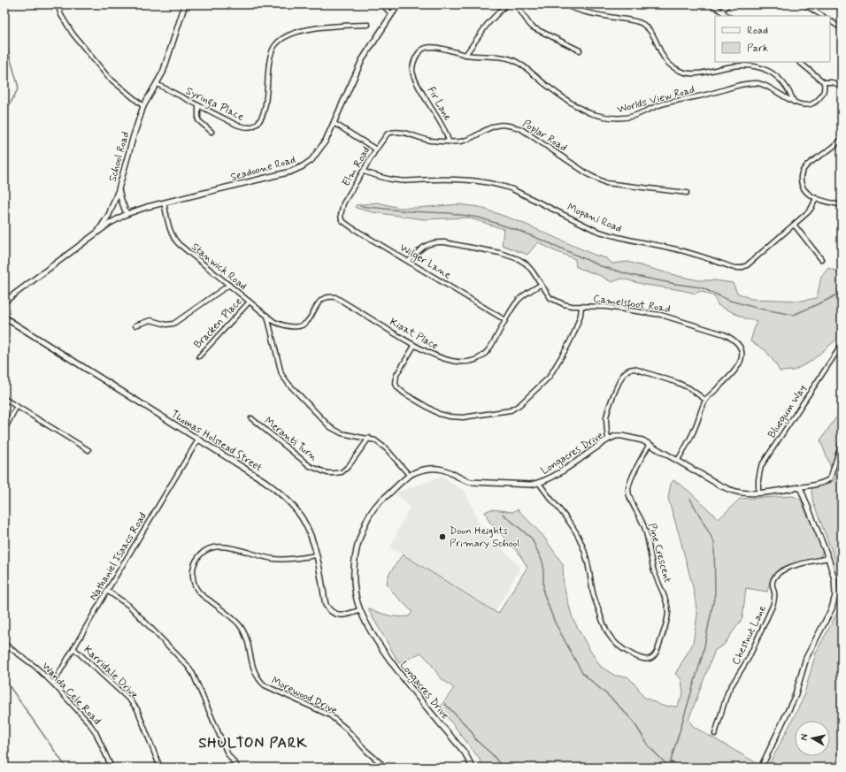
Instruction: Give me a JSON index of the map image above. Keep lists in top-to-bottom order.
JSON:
{
  "streets": {
    "street": [
      "Worlds View Road",
      "Syringa Place",
      "Fir Lane",
      "Poplar Road",
      "School Road",
      "Elm Road",
      "Seadoone Road",
      "Mopani Road",
      "Wilger Lane",
      "Stanwick Road",
      "Camelsfoot Road",
      "Bracken Place",
      "Kiaat Place",
      "Bluegum Way",
      "Meranti Turn",
      "Thomas Holstead Street",
      "Longacres Drive",
      "Pine Crescent",
      "Nathaniel Isaacs Road",
      "Chestnut Lane",
      "Karridale Drive",
      "Wanda Cele Road",
      "Morewood Drive"
    ]
  },
  "crossings": [
    ["Worlds View Road", "Fir Lane"],
    ["Syringa Place", "School Road"],
    ["Fir Lane", "Poplar Road"],
    ["Poplar Road", "Elm Road"],
    ["School Road", "Seadoone Road"],
    ["Elm Road", "Mopani Road"],
    ["Elm Road", "Wilger Lane"],
    ["Seadoone Road", "Stanwick Road"],
    ["Wilger Lane", "Camelsfoot Road"],
    ["Wilger Lane", "Kiaat Place"],
    ["Stanwick Road", "Bracken Place"],
    ["Stanwick Road", "Kiaat Place"],
    ["Camelsfoot Road", "Kiaat Place"],
    ["Camelsfoot Road", "Longacres Drive"],
    ["Bluegum Way", "Longacres Drive"],
    ["Thomas Holstead Street", "Longacres Drive"],
    ["Thomas Holstead Street", "Nathaniel Isaacs Road"],
    ["Thomas Holstead Street", "Morewood Drive"],
    ["Longacres Drive", "Pine Crescent"],
    ["Nathaniel Isaacs Road", "Karridale Drive"],
    ["Nathaniel Isaacs Road", "Wanda Cele Road"]
  ],
  "districts": ["SHULTON PARK"],
  "places": ["Doon Heights Primary School"],
  "legend": ["Road", "Park"],
  "north": "left"
}
